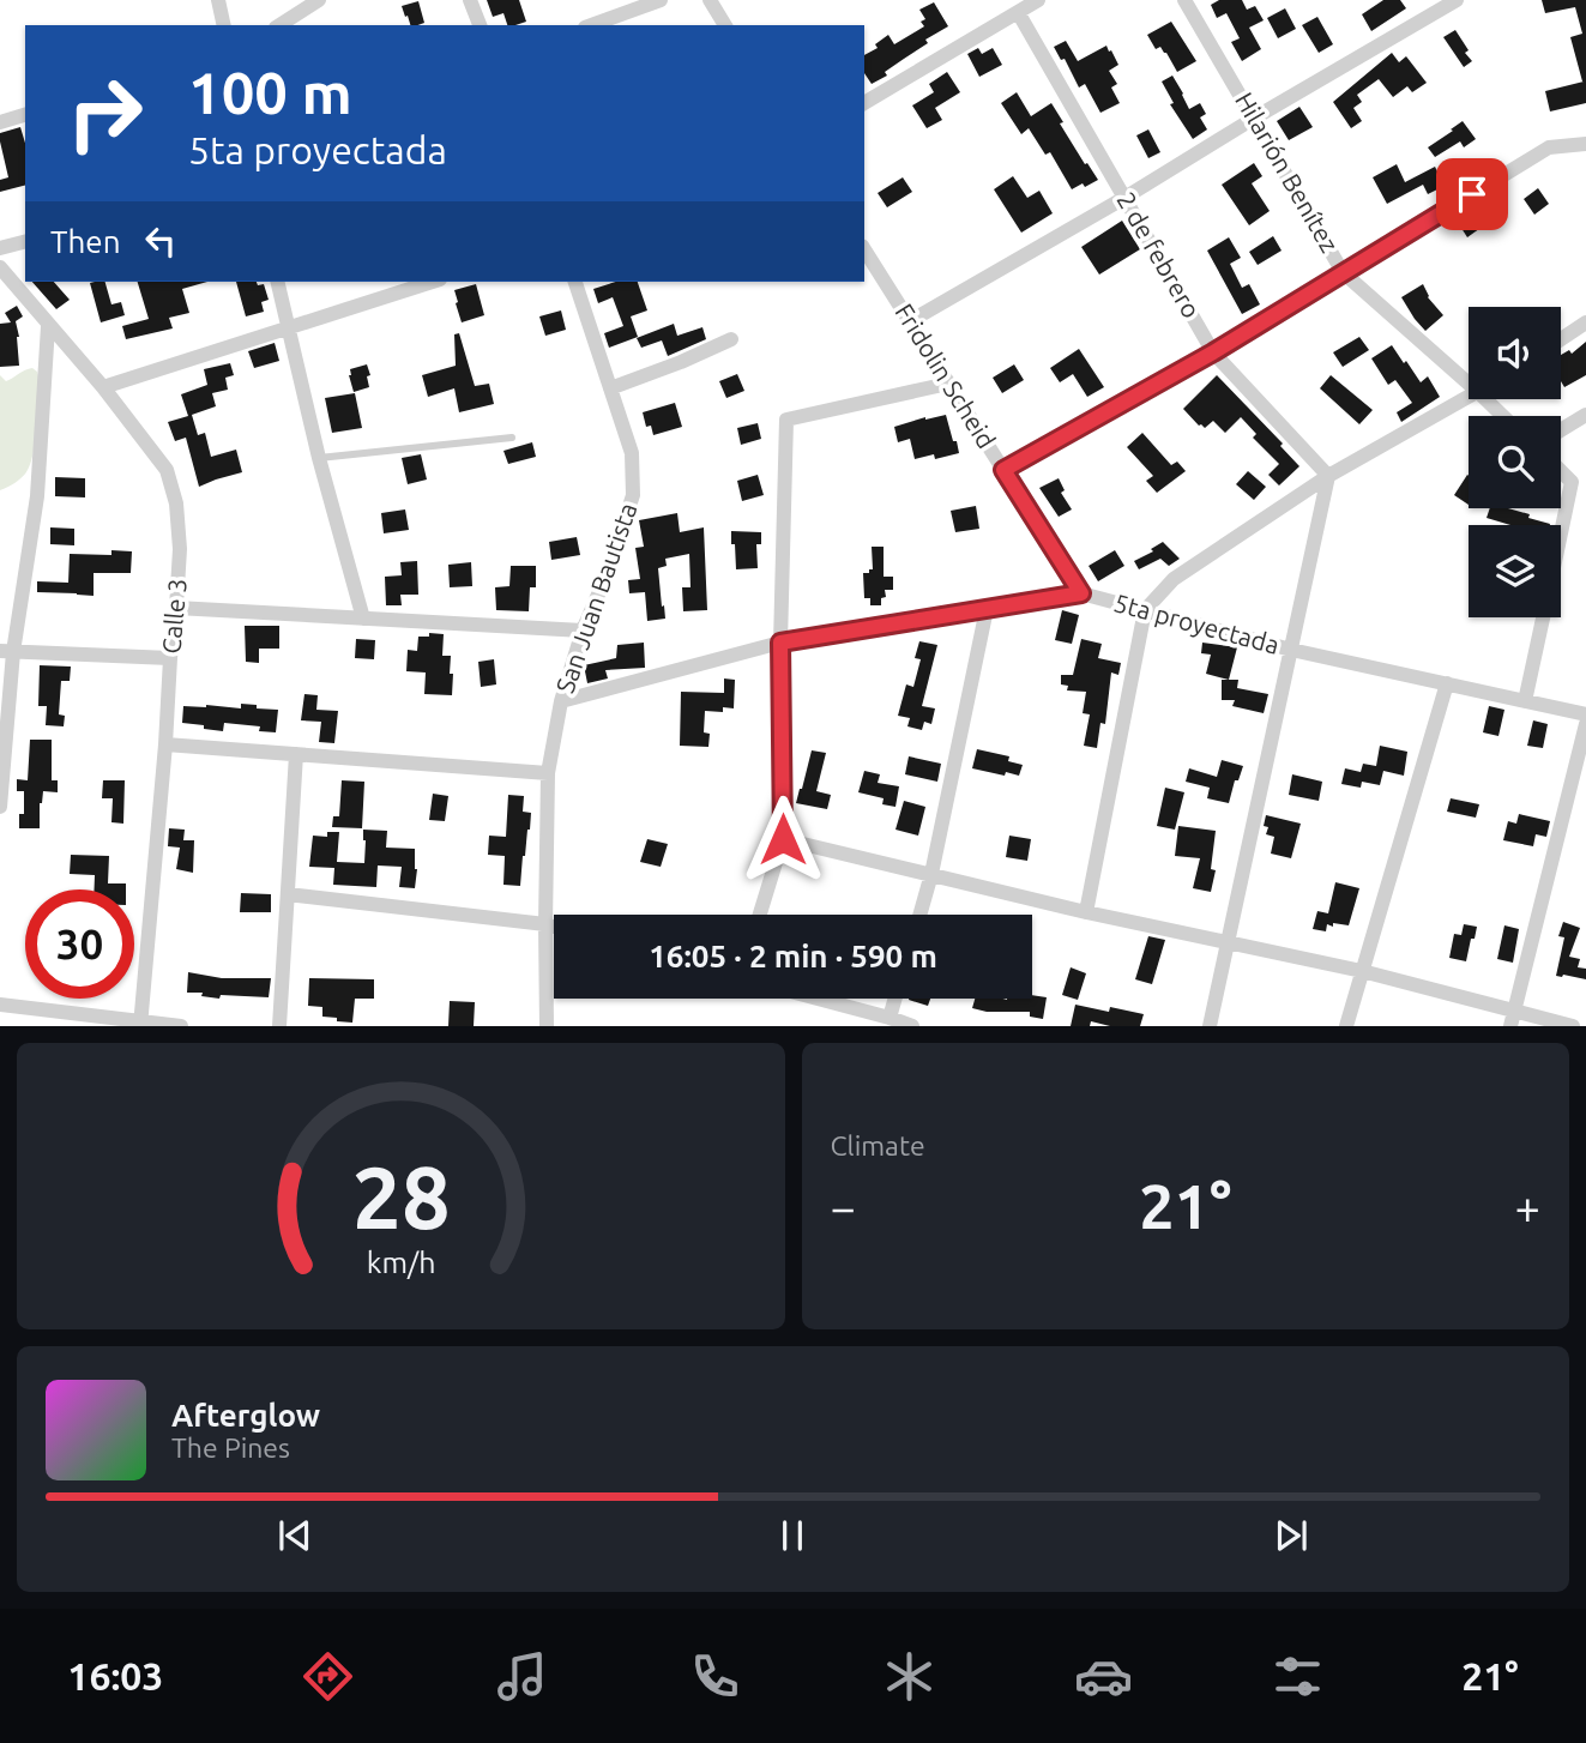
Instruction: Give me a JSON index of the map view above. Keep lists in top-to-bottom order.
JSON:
{
  "streets": {
    "street": [
      "Hilarión Benítez",
      "2 de febrero",
      "Fridolin Scheid",
      "San Juan Bautista",
      "Calle 3",
      "5ta proyectada"
    ]
  },
  "crossings": [
    ["Fridolin Scheid", "5ta proyectada"],
    ["San Juan Bautista", "5ta proyectada"]
  ],
  "page": {
    "turn": ["100 m", "5ta proyectada"],
    "then": "Then",
    "limit": "30",
    "trip": "16:05 · 2 min · 590 m",
    "tile": "Climate",
    "heat": ["−", "21°", "+"],
    "song": ["Afterglow", "The Pines"],
    "tabs": ["16:03", "21°"],
    "gauge": ["28", "km/h"]
  }
}
